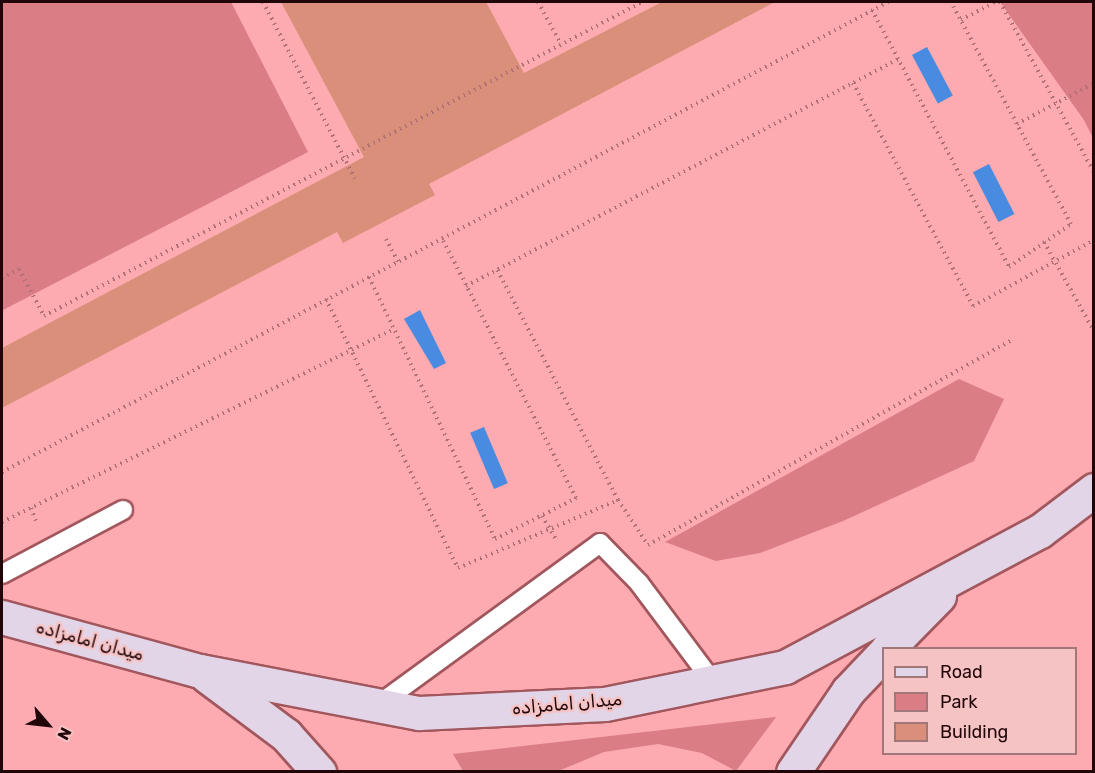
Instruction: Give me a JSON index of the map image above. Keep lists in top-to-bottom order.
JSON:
{
  "streets": {
    "main road": ["میدان امامزاده"]
  },
  "legend": ["Road", "Park", "Building"],
  "north": "bottom right"
}
